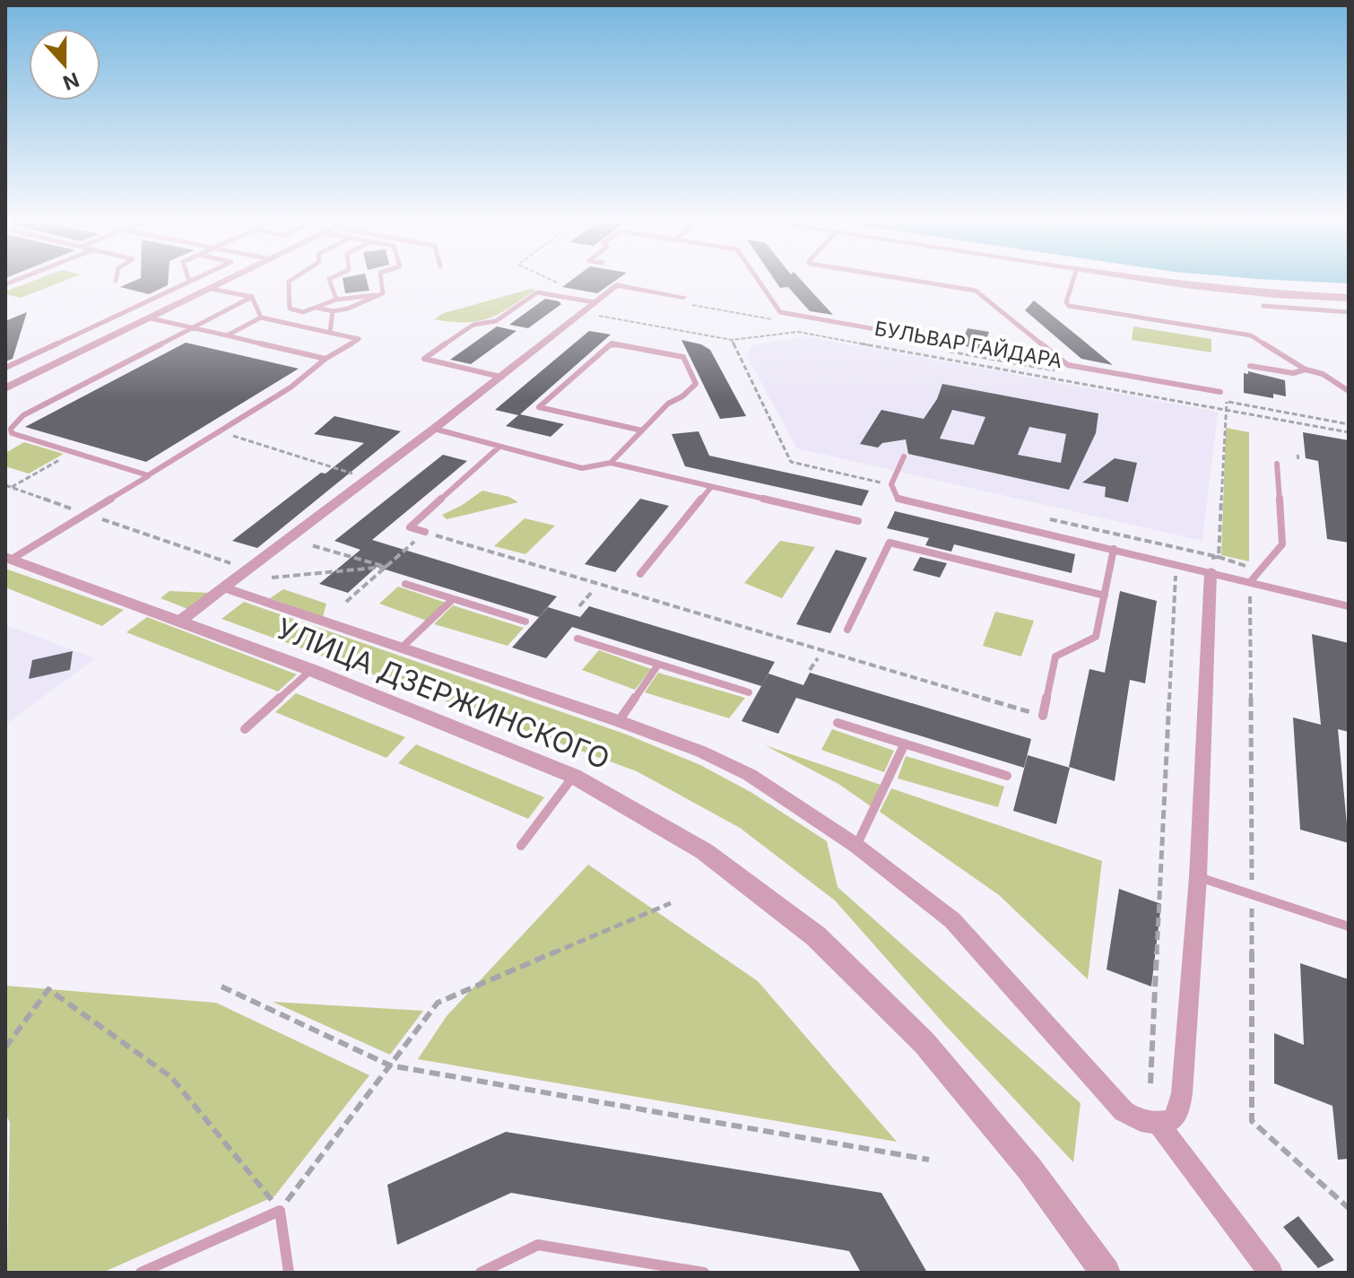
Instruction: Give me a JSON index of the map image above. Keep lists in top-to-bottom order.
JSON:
{
  "streets": {
    "street": ["УЛИЦА ДЗЕРЖИНСКОГО"],
    "path": ["БУЛЬВАР ГАЙДАРА"]
  },
  "north": "bottom"
}
